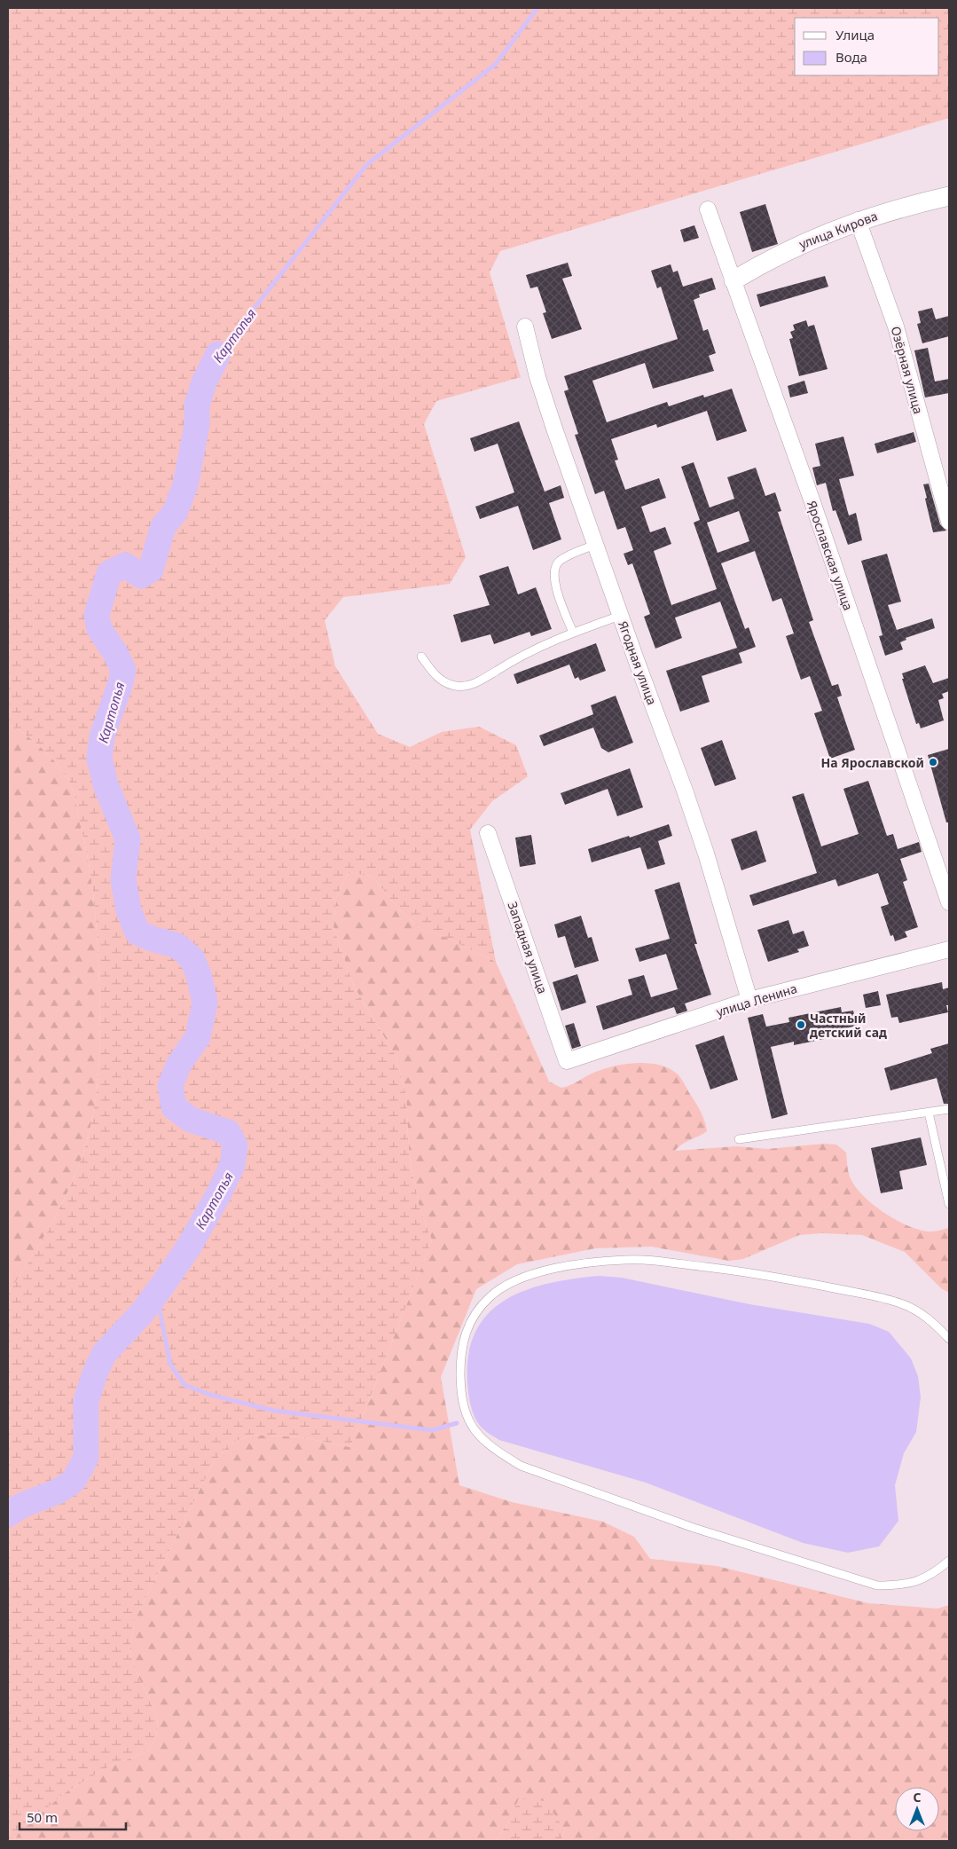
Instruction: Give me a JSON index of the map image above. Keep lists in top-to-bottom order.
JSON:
{
  "streets": {
    "street": [
      "улица Кирова",
      "Озёрная улица",
      "Ярославская улица",
      "Ягодная улица",
      "Западная улица",
      "улица Ленина"
    ]
  },
  "crossings": [
    ["улица Кирова", "Озёрная улица"],
    ["улица Кирова", "Ярославская улица"],
    ["Ягодная улица", "улица Ленина"],
    ["Западная улица", "улица Ленина"]
  ],
  "water": ["Картопья"],
  "places": ["На Ярославской", "Частный детский сад"],
  "legend": ["Улица", "Вода"],
  "scale_bar": "50 m",
  "north": "top"
}
